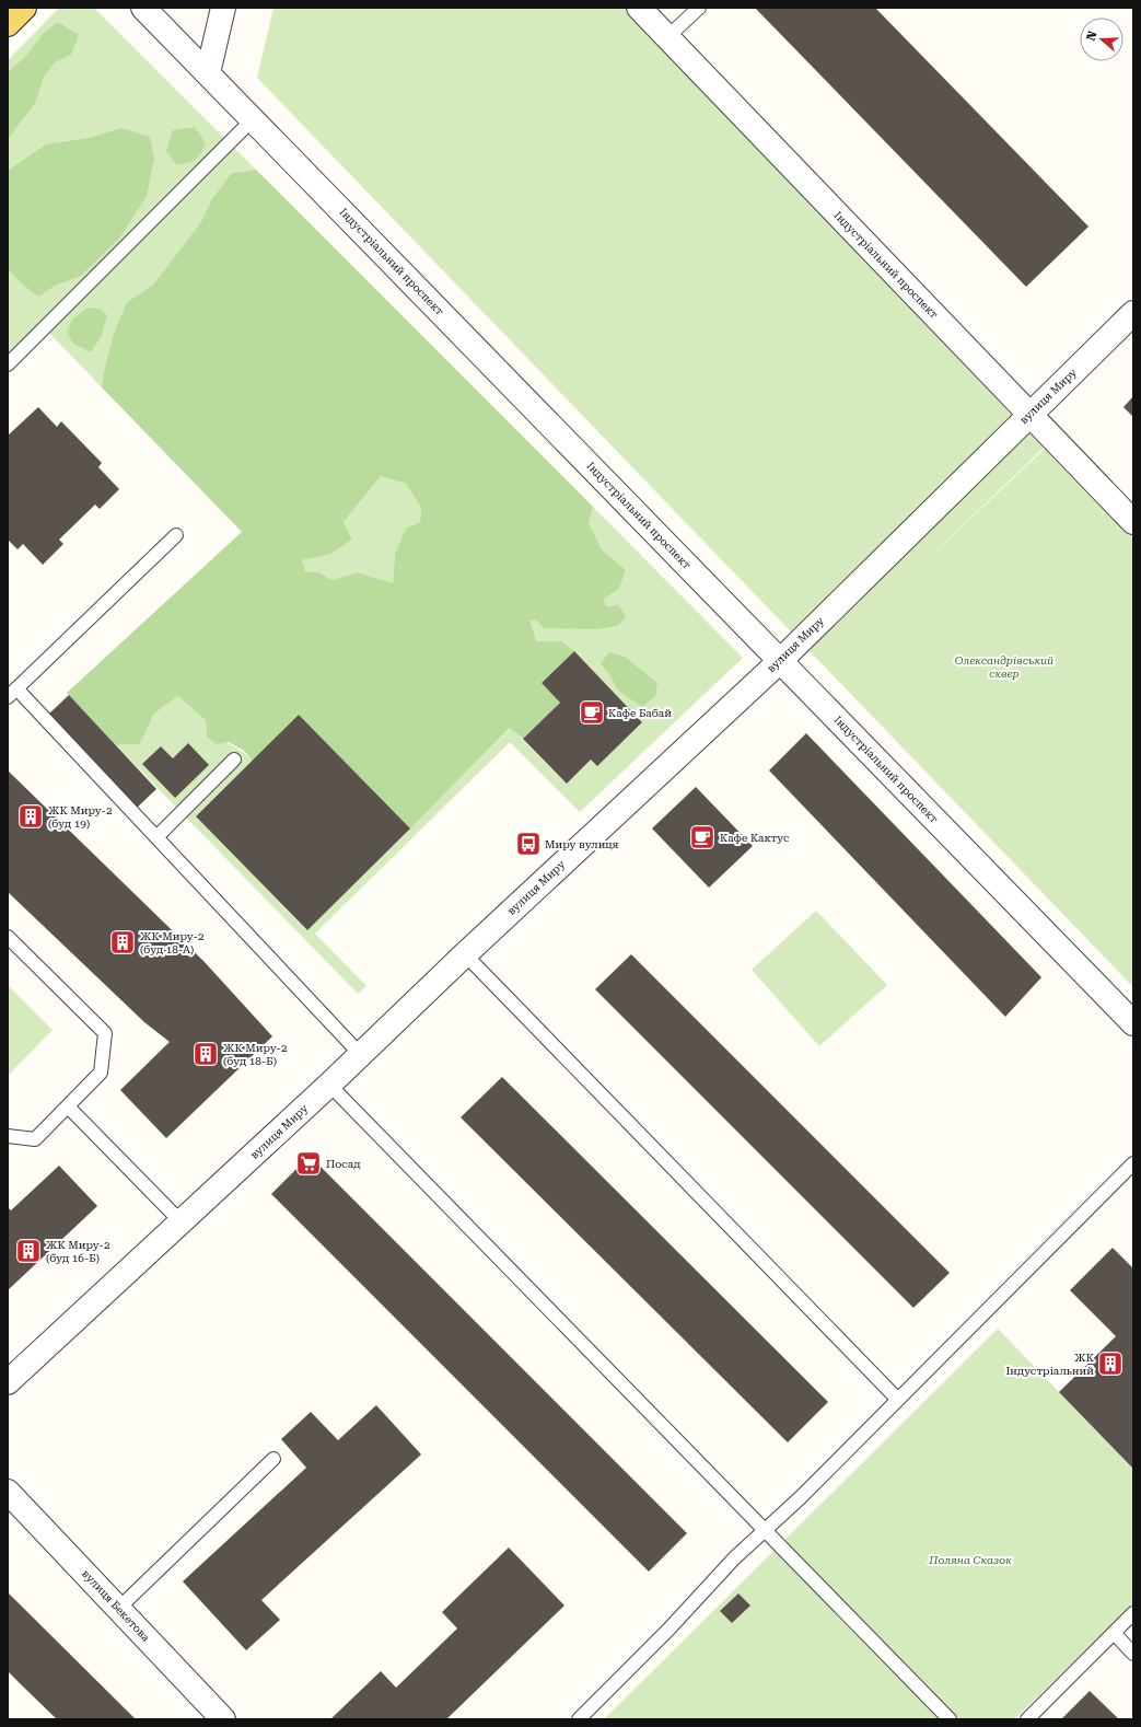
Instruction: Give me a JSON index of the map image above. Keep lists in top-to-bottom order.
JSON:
{
  "streets": {
    "street": ["Індустріальний проспект", "вулиця Миру", "вулиця Бекетова"]
  },
  "crossings": [
    ["Індустріальний проспект", "вулиця Миру"]
  ],
  "parks": ["Олександрівський сквер", "Поляна Сказок"],
  "places": {
    "cafe": ["Кафе Бабай", "Кафе Кактус"],
    "building": [
      "ЖК Миру-2 (буд 19)",
      "ЖК Миру-2 (буд 18-А)",
      "ЖК Миру-2 (буд 18-Б)",
      "ЖК Миру-2 (буд 16-Б)",
      "ЖК Індустріальний"
    ],
    "bus stop": ["Миру вулиця"],
    "supermarket": ["Посад"]
  },
  "north": "left"
}
